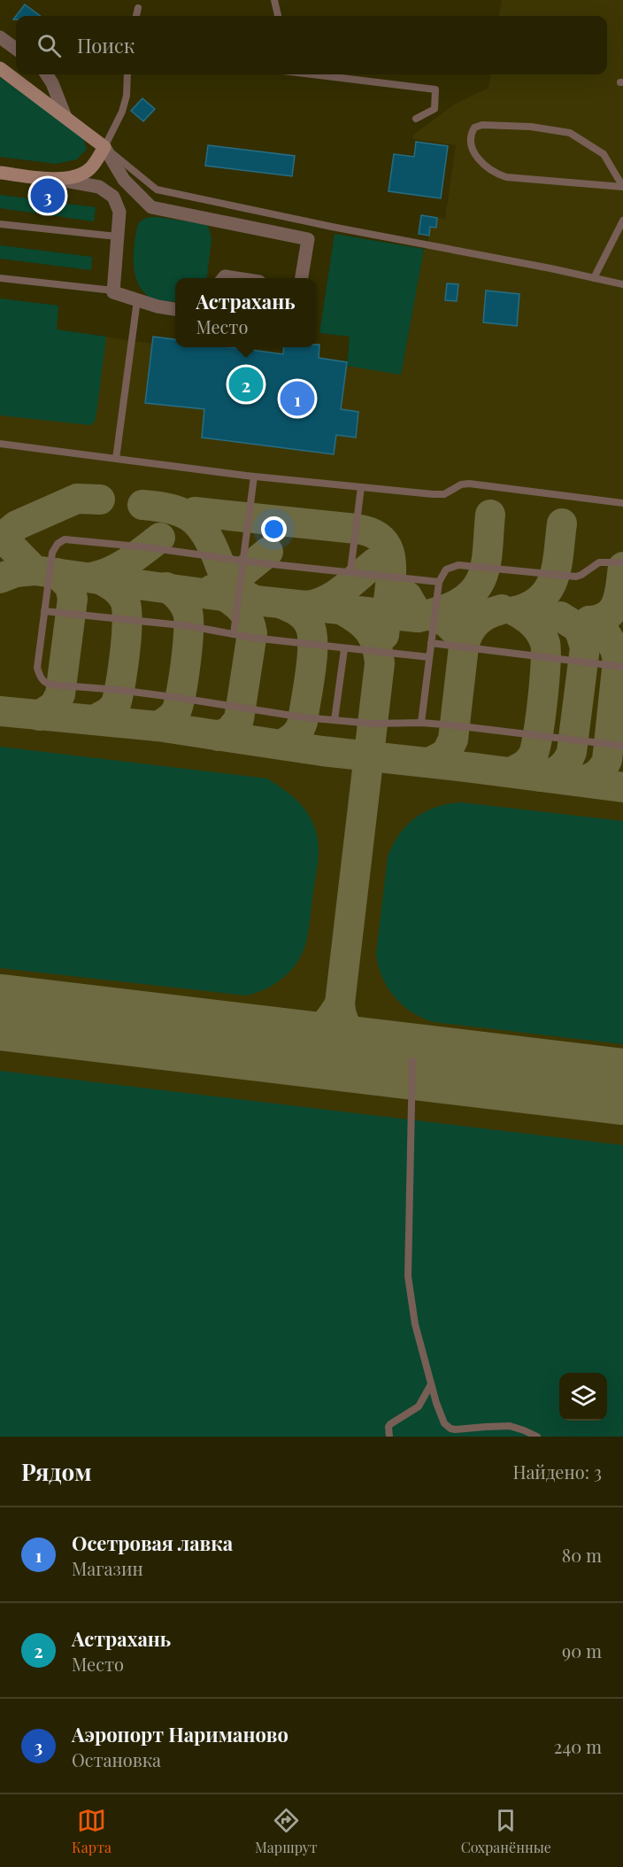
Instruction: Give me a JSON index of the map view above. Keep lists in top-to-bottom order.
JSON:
{
  "page": {
    "search": "Поиск",
    "pins": ["3", "2", "1"],
    "popup": ["Астрахань", "Место"],
    "heading": ["Рядом", "Найдено: 3"],
    "list": [
      {
        "mark": "1",
        "name": "Осетровая лавка",
        "note": "Магазин",
        "value": "80 m"
      },
      {
        "mark": "2",
        "name": "Астрахань",
        "note": "Место",
        "value": "90 m"
      },
      {
        "mark": "3",
        "name": "Аэропорт Нариманово",
        "note": "Остановка",
        "value": "240 m"
      }
    ],
    "nav": ["Карта", "Маршрут", "Сохранённые"]
  }
}
